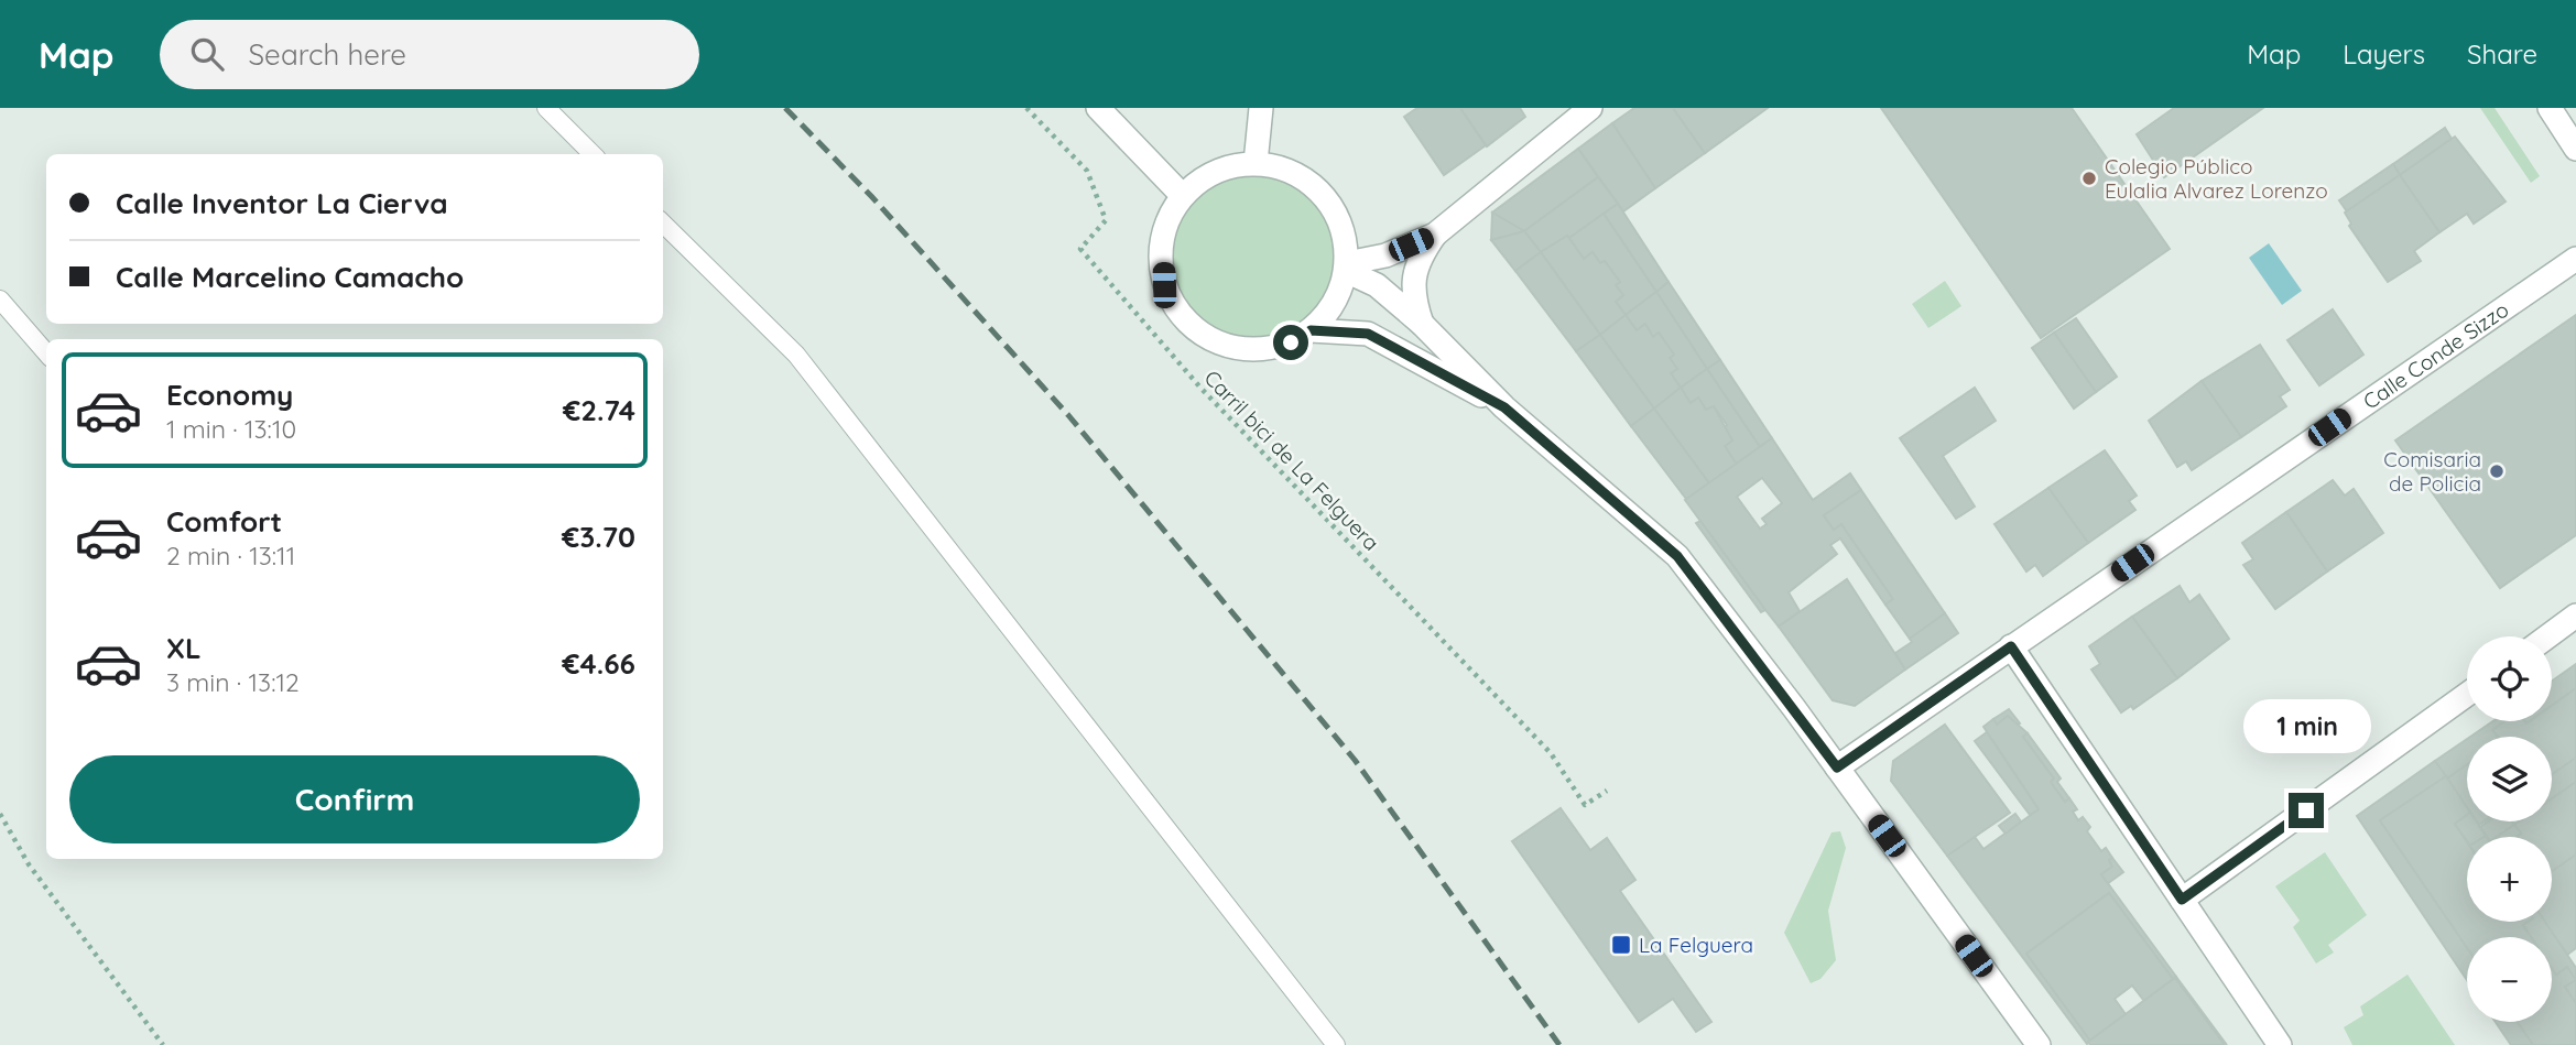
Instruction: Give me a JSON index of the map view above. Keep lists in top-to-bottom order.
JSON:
{
  "streets": {
    "street": ["Calle Conde Sizzo"],
    "path": ["Carril bici de La Felguera"]
  },
  "places": {
    "other": ["Colegio Público Eulalia Alvarez Lorenzo", "Comisaria de Policia"],
    "transit": ["La Felguera"]
  },
  "page": {
    "header": "Map",
    "search": "Search here",
    "nav": ["Map", "Layers", "Share"],
    "banner": ["Calle Inventor La Cierva", "Calle Marcelino Camacho"],
    "list": [
      {
        "name": "Economy",
        "note": "1 min · 13:10",
        "value": "€2.74"
      },
      {
        "name": "Comfort",
        "note": "2 min · 13:11",
        "value": "€3.70"
      },
      {
        "name": "XL",
        "note": "3 min · 13:12",
        "value": "€4.66"
      }
    ],
    "map_buttons": ["+", "−"],
    "bubble": "1 min",
    "buttons": "Confirm"
  }
}
